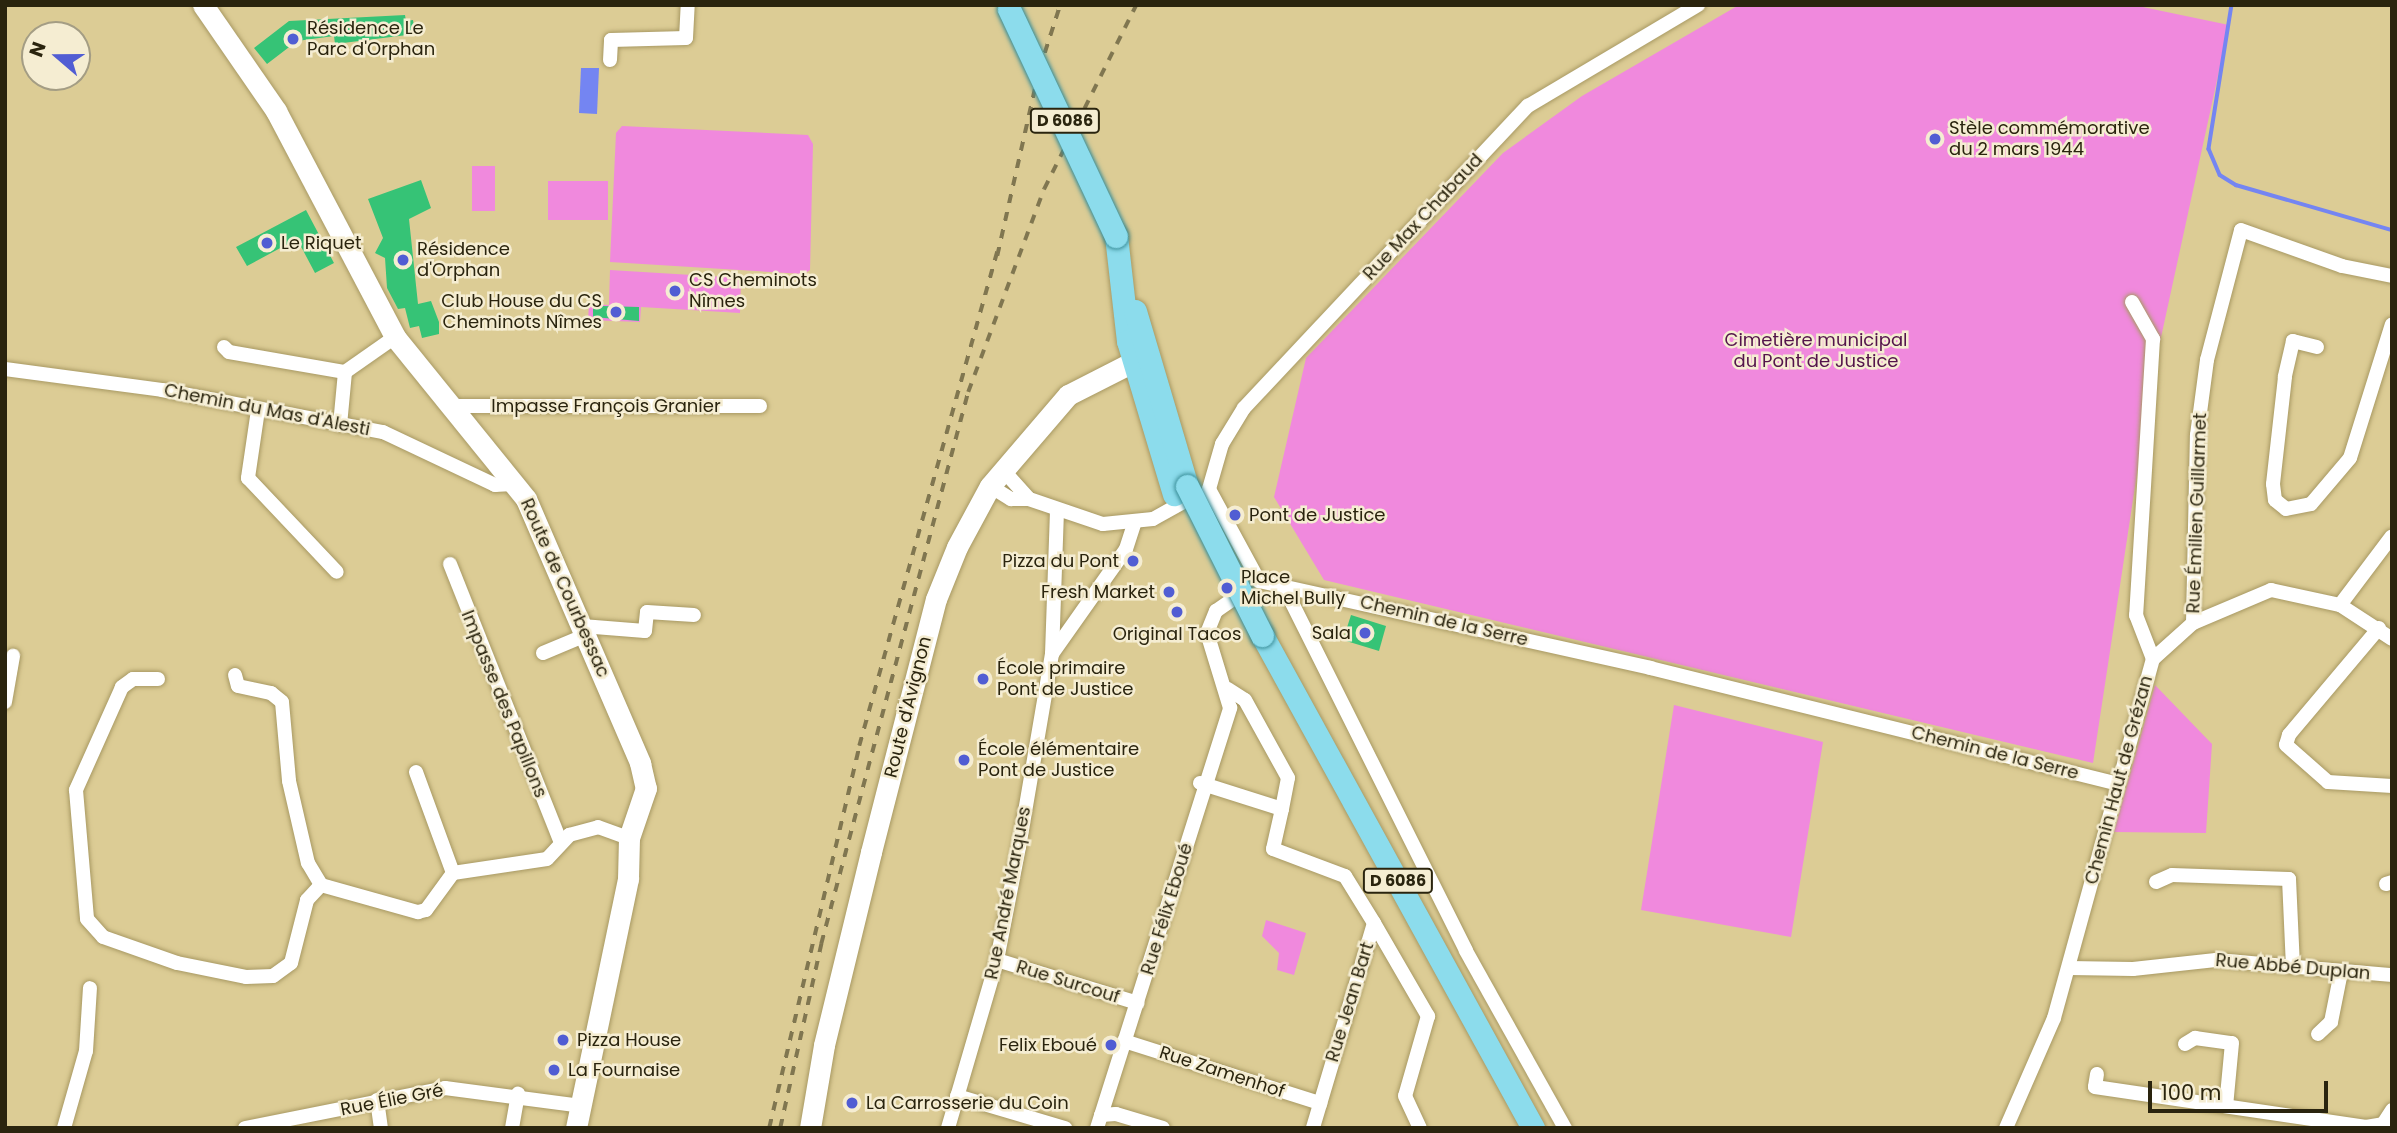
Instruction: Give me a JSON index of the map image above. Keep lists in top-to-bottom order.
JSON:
{
  "streets": {
    "main road": ["D 6086"],
    "street": [
      "Rue Max Chabaud",
      "Impasse François Granier",
      "Chemin du Mas d'Alesti",
      "Rue Émilien Guillarmet",
      "Route de Courbessac",
      "Chemin de la Serre",
      "Impasse des Papillons",
      "Route d'Avignon",
      "Chemin Haut de Grézan",
      "Rue André Marques",
      "Rue Félix Eboué",
      "Rue Abbé Duplan",
      "Rue Surcouf",
      "Rue Jean Bart",
      "Rue Zamenhof",
      "Rue Élie Gré"
    ]
  },
  "crossings": [
    ["D 6086", "Rue Max Chabaud"],
    ["D 6086", "Route d'Avignon"],
    ["Impasse François Granier", "Route de Courbessac"],
    ["Chemin du Mas d'Alesti", "Route de Courbessac"],
    ["Route de Courbessac", "Rue Élie Gré"],
    ["Chemin de la Serre", "Chemin Haut de Grézan"],
    ["Chemin Haut de Grézan", "Rue Abbé Duplan"],
    ["Rue André Marques", "Rue Surcouf"],
    ["Rue Félix Eboué", "Rue Surcouf"],
    ["Rue Félix Eboué", "Rue Zamenhof"],
    ["Rue Jean Bart", "Rue Zamenhof"]
  ],
  "parks": ["Cimetière municipal du Pont de Justice"],
  "places": [
    "Résidence Le Parc d'Orphan",
    "Stèle commémorative du 2 mars 1944",
    "Le Riquet",
    "Résidence d'Orphan",
    "CS Cheminots Nîmes",
    "Club House du CS Cheminots Nîmes",
    "Pont de Justice",
    "Pizza du Pont",
    "Place Michel Bully",
    "Fresh Market",
    "Original Tacos",
    "Sala",
    "École primaire Pont de Justice",
    "École élémentaire Pont de Justice",
    "Pizza House",
    "Felix Eboué",
    "La Fournaise",
    "La Carrosserie du Coin"
  ],
  "scale_bar": "100 m",
  "north": "left"
}
